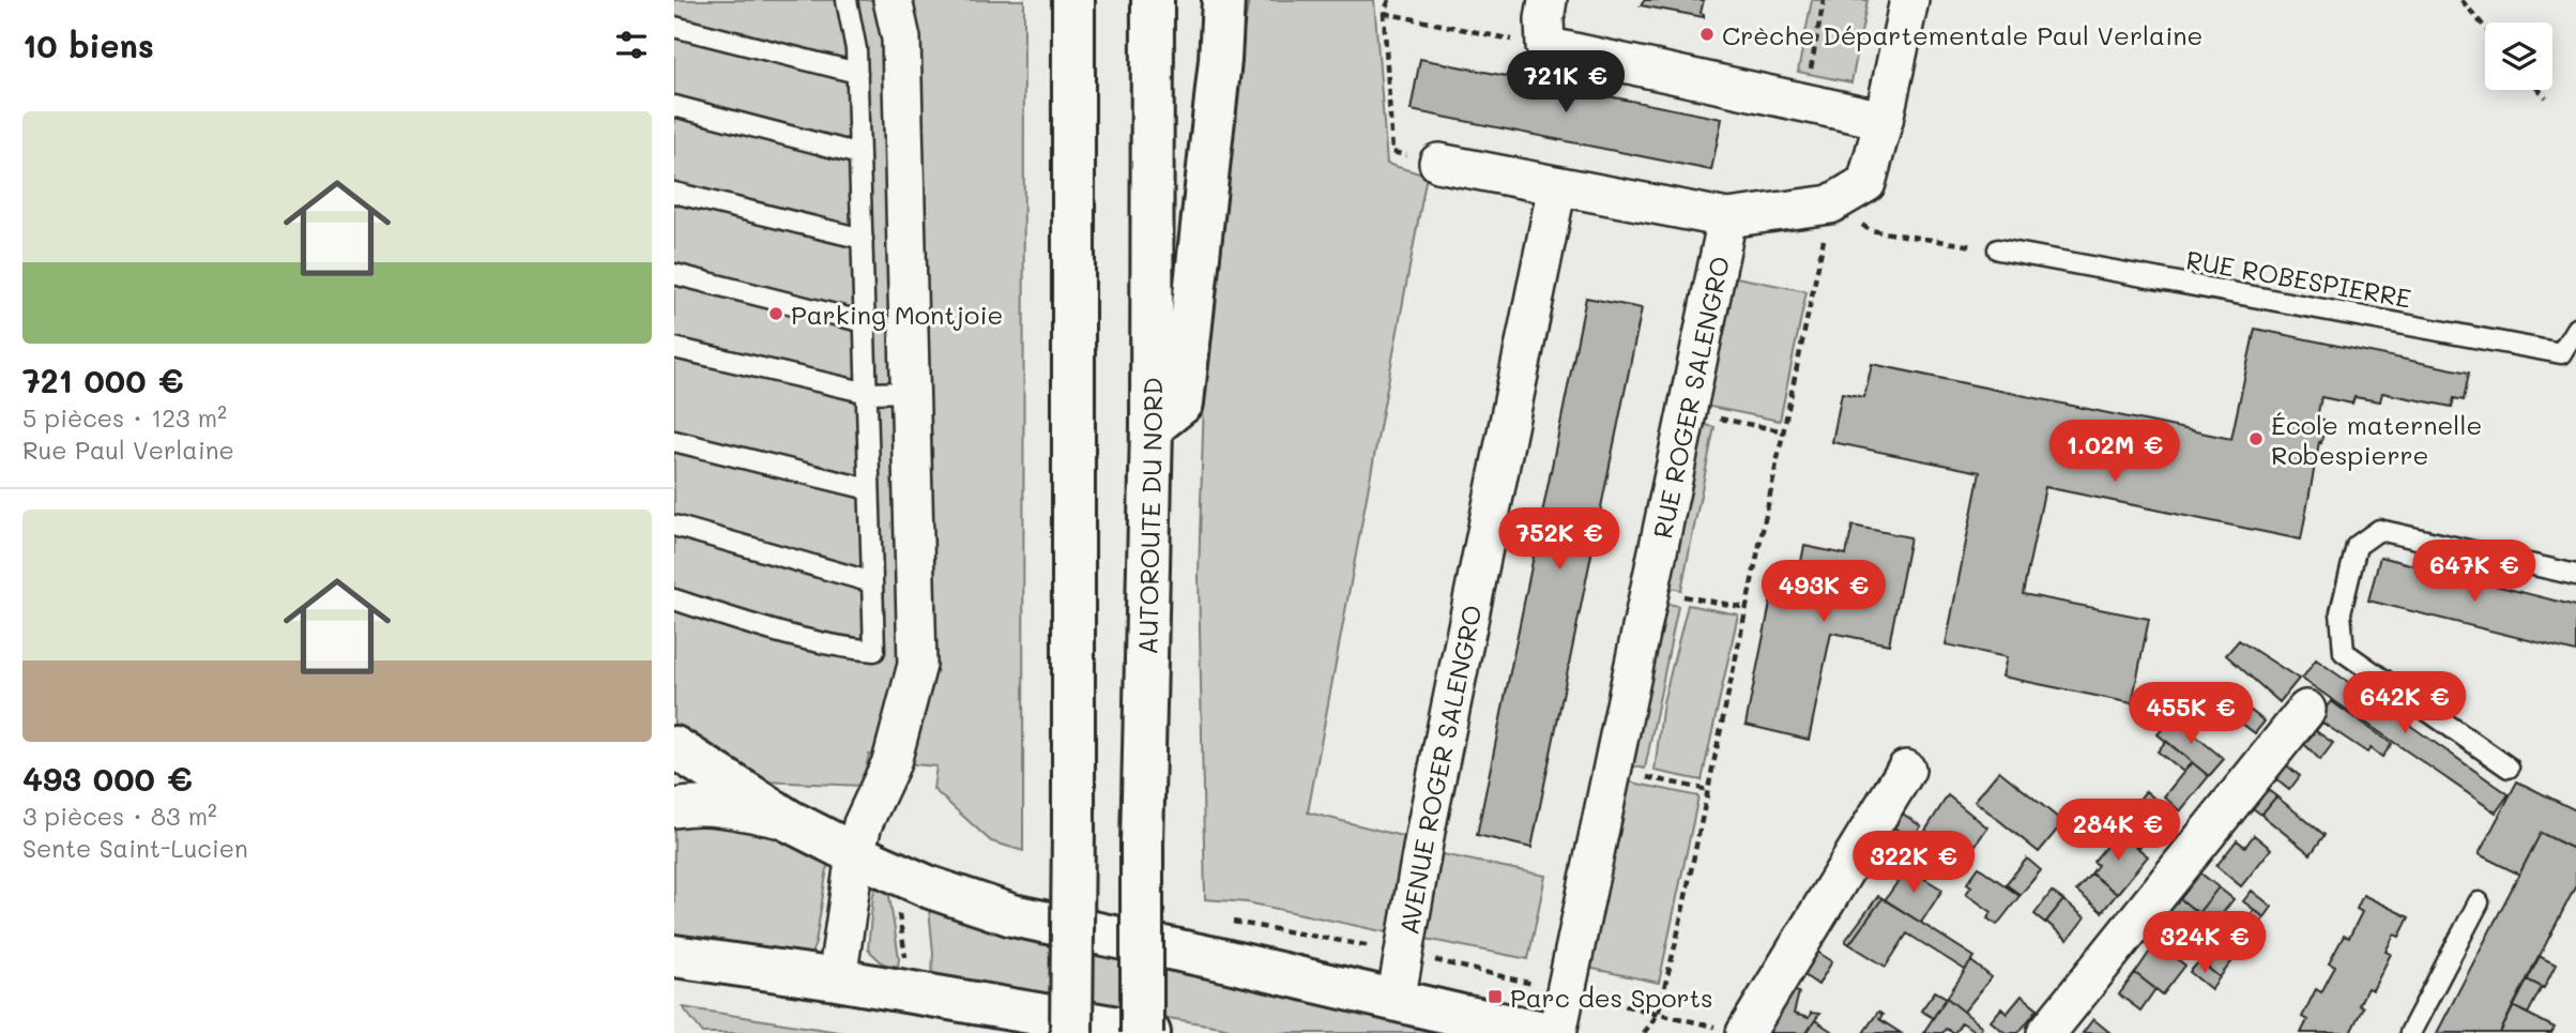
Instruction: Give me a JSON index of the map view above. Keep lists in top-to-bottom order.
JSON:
{
  "streets": {
    "main road": ["AUTOROUTE DU NORD"],
    "street": ["RUE ROGER SALENGRO", "AVENUE ROGER SALENGRO"],
    "lane": ["RUE ROBESPIERRE"]
  },
  "places": {
    "other": ["Crèche Départementale Paul Verlaine", "Parking Montjoie", "École maternelle Robespierre"],
    "transit": ["Parc des Sports"]
  },
  "page": {
    "heading": "10 biens",
    "price": [
      "721K €",
      "1.02M €",
      "752K €",
      "647K €",
      "493K €",
      "642K €",
      "455K €",
      "284K €",
      "322K €",
      "324K €"
    ],
    "list": [
      {
        "name": "721 000 €",
        "note": "5 pièces · 123 m² · Rue Paul Verlaine"
      },
      {
        "name": "493 000 €",
        "note": "3 pièces · 83 m² · Sente Saint-Lucien"
      }
    ]
  }
}
